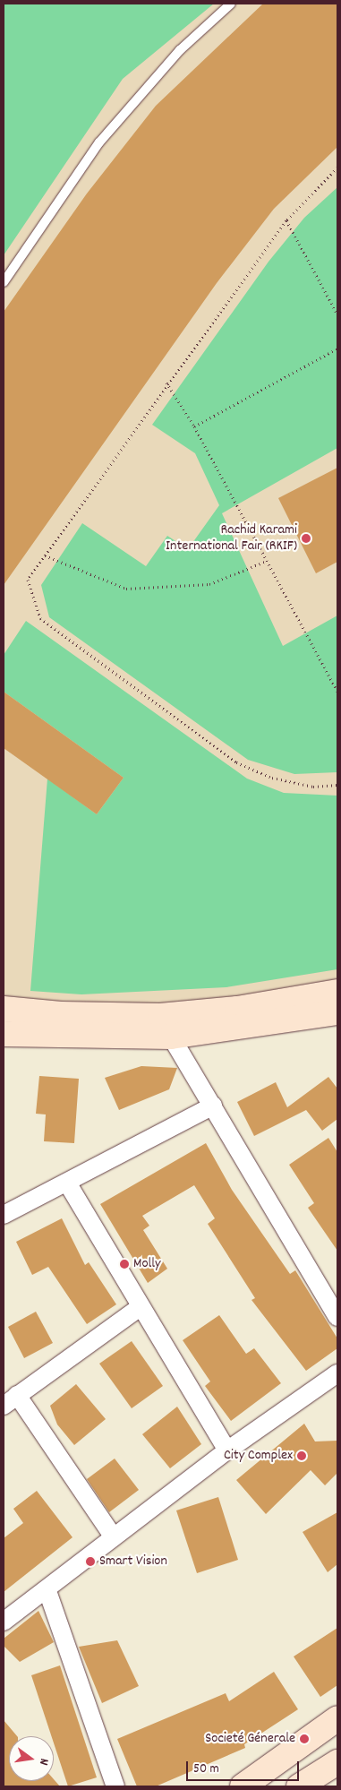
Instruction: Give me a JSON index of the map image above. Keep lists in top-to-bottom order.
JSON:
{
  "places": [
    "Rachid Karami International Fair (RKIF)",
    "Molly",
    "City Complex",
    "Smart Vision",
    "Societé Génerale"
  ],
  "scale_bar": "50 m",
  "north": "right"
}
